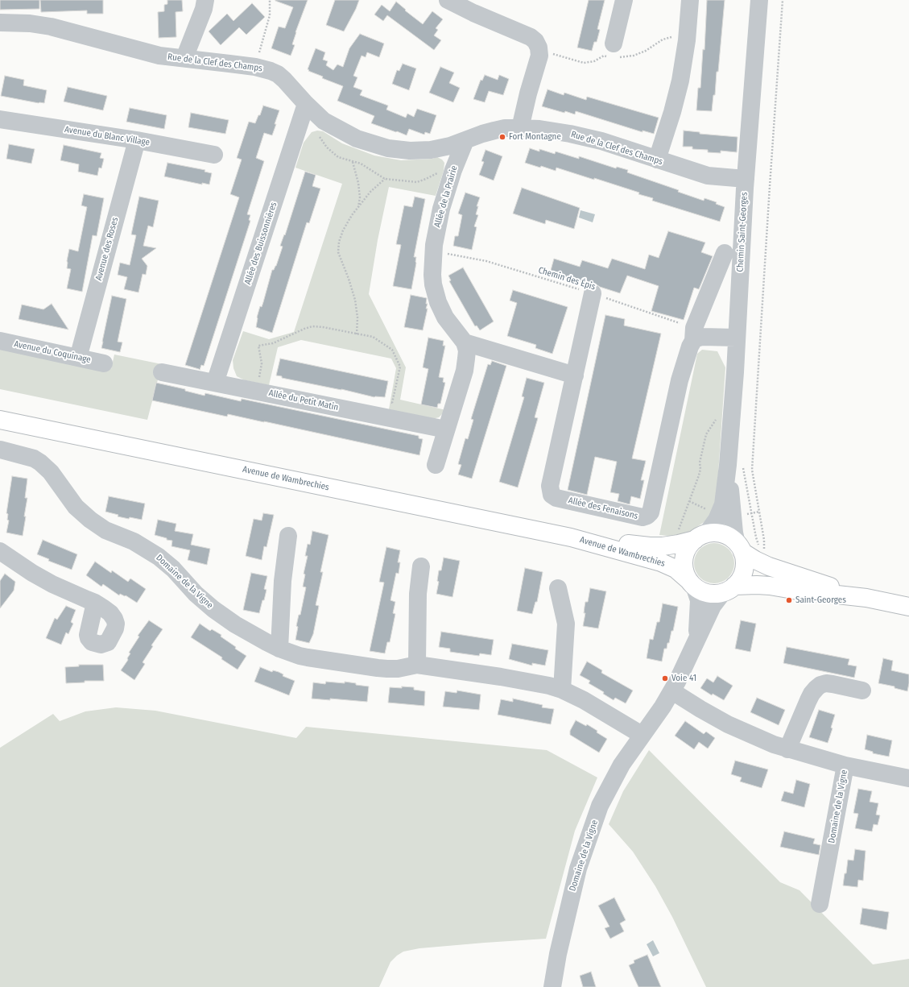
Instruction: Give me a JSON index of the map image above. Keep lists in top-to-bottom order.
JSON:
{
  "streets": {
    "main road": ["Avenue de Wambrechies"],
    "street": [
      "Rue de la Clef des Champs",
      "Avenue du Blanc Village",
      "Allée de la Prairie",
      "Chemin Saint-Georges",
      "Allée des Buissonnières",
      "Avenue des Roses",
      "Avenue du Coquinage",
      "Allée du Petit Matin",
      "Allée des Fenaisons",
      "Domaine de la Vigne"
    ],
    "path": ["Chemin des Épis"]
  },
  "crossings": [
    ["Rue de la Clef des Champs", "Allée de la Prairie"],
    ["Rue de la Clef des Champs", "Chemin Saint-Georges"],
    ["Rue de la Clef des Champs", "Allée des Buissonnières"],
    ["Avenue du Blanc Village", "Avenue des Roses"],
    ["Allée de la Prairie", "Chemin des Épis"],
    ["Chemin Saint-Georges", "Chemin des Épis"],
    ["Chemin Saint-Georges", "Avenue de Wambrechies"],
    ["Chemin Saint-Georges", "Allée des Fenaisons"],
    ["Chemin Saint-Georges", "Domaine de la Vigne"],
    ["Allée des Buissonnières", "Allée du Petit Matin"],
    ["Avenue des Roses", "Avenue du Coquinage"],
    ["Chemin des Épis", "Allée des Fenaisons"],
    ["Avenue de Wambrechies", "Domaine de la Vigne"]
  ],
  "places": ["Fort Montagne", "Saint-Georges", "Voie 41"]
}
